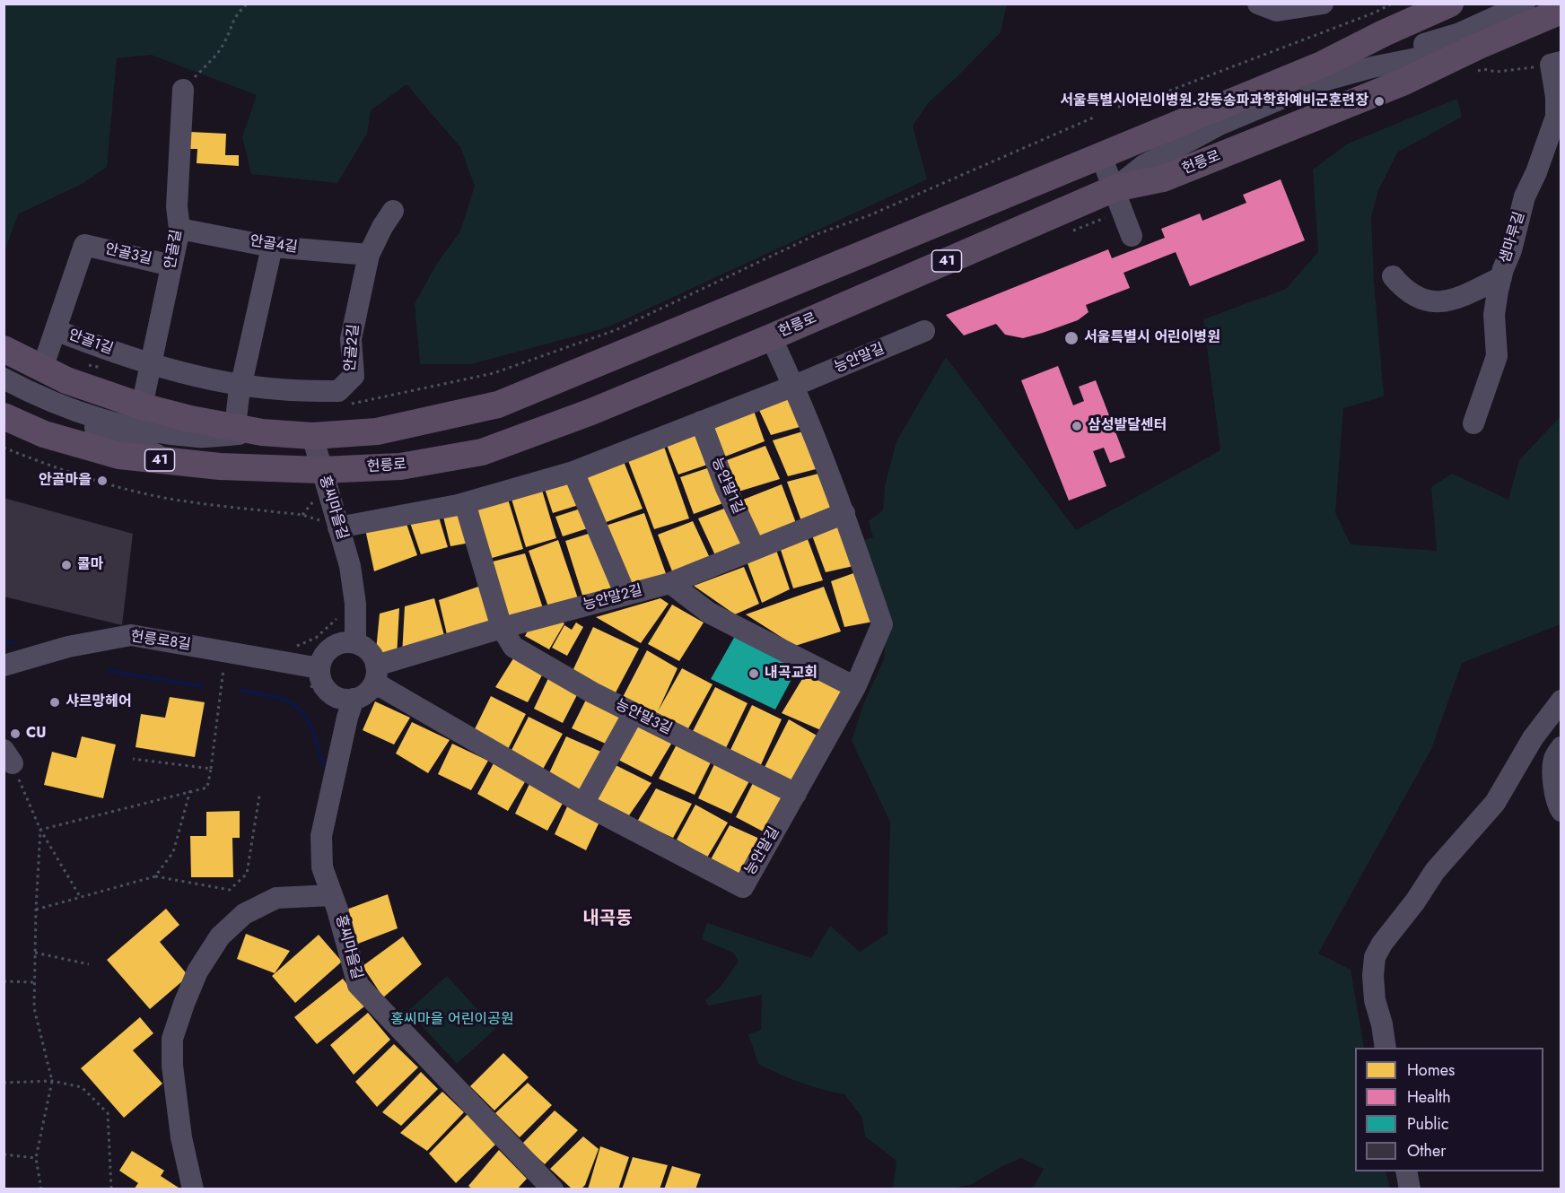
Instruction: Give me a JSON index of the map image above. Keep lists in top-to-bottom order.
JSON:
{
  "streets": {
    "main road": ["헌릉로", "41"],
    "street": [
      "샘마루길",
      "안골4길",
      "안골길",
      "안골3길",
      "안골1길",
      "안골2길",
      "능안말길",
      "능안말1길",
      "홍씨마을길",
      "능안말2길",
      "헌릉로8길",
      "능안말3길"
    ]
  },
  "crossings": [
    ["헌릉로", "능안말길"],
    ["헌릉로", "홍씨마을길"],
    ["안골4길", "안골길"],
    ["안골4길", "안골2길"],
    ["안골길", "안골3길"],
    ["안골길", "안골1길"],
    ["안골길", "안골2길"],
    ["안골3길", "안골1길"],
    ["안골1길", "안골2길"],
    ["능안말길", "홍씨마을길"],
    ["능안말길", "능안말2길"],
    ["능안말길", "헌릉로8길"],
    ["능안말길", "능안말3길"],
    ["능안말1길", "능안말2길"],
    ["홍씨마을길", "능안말2길"],
    ["홍씨마을길", "헌릉로8길"],
    ["능안말2길", "헌릉로8길"],
    ["능안말2길", "능안말3길"]
  ],
  "districts": ["내곡동"],
  "parks": ["홍씨마을 어린이공원"],
  "places": [
    "서울특별시어린이병원.강동송파과학화예비군훈련장",
    "서울특별시 어린이병원",
    "삼성발달센터",
    "안골마을",
    "콜마",
    "내곡교회",
    "샤르망헤어",
    "CU"
  ],
  "legend": [
    "Homes",
    "Health",
    "Public",
    "Other"
  ]
}
